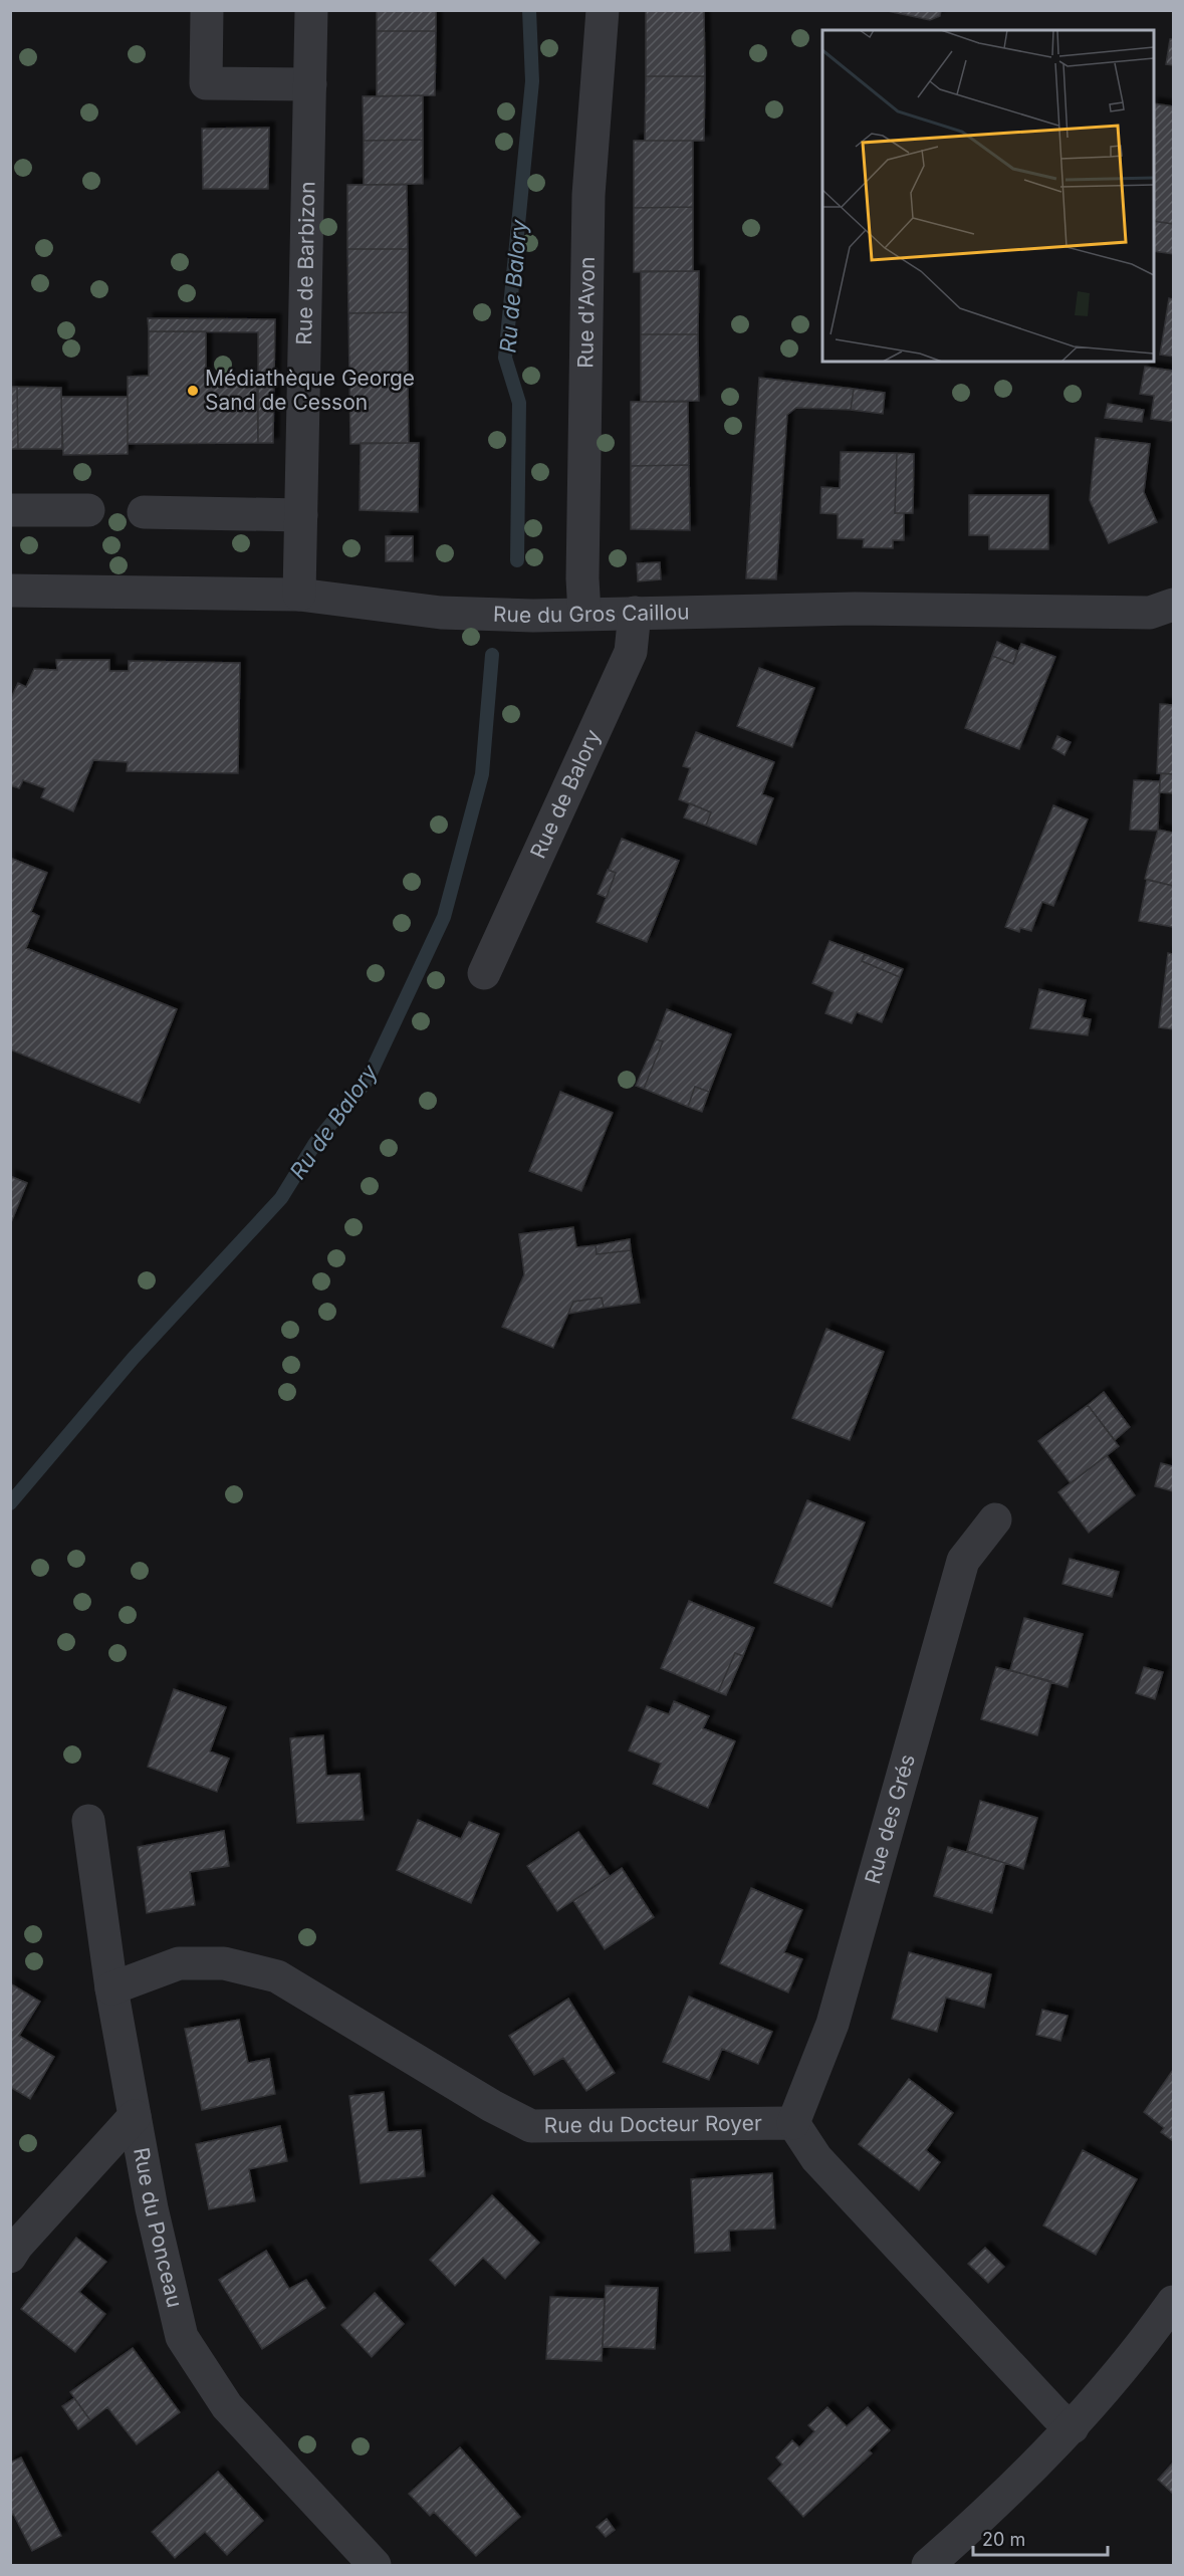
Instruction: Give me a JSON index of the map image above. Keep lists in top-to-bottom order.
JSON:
{
  "streets": {
    "street": [
      "Rue de Barbizon",
      "Rue d'Avon",
      "Rue du Gros Caillou",
      "Rue de Balory",
      "Rue des Grés",
      "Rue du Docteur Royer",
      "Rue du Ponceau"
    ]
  },
  "crossings": [
    ["Rue de Barbizon", "Rue du Gros Caillou"],
    ["Rue d'Avon", "Rue du Gros Caillou"],
    ["Rue du Gros Caillou", "Rue de Balory"],
    ["Rue des Grés", "Rue du Docteur Royer"],
    ["Rue du Docteur Royer", "Rue du Ponceau"]
  ],
  "water": ["Ru de Balory"],
  "places": ["Médiathèque George Sand de Cesson"],
  "scale_bar": "20 m"
}
